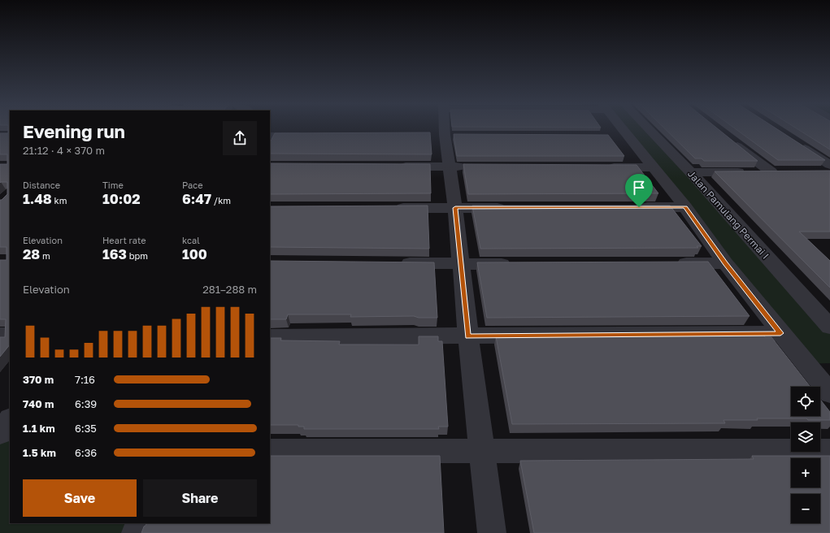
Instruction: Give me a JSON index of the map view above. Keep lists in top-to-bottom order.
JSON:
{
  "streets": {
    "street": ["Jalan Pamulang Permai I"]
  },
  "page": {
    "heading": ["Evening run", "21:12 · 4 × 370 m"],
    "stats": [
      ["Distance", "1.48 km"],
      ["Time", "10:02"],
      ["Pace", "6:47 /km"],
      ["Elevation", "28 m"],
      ["Heart rate", "163 bpm"],
      ["kcal", "100"]
    ],
    "chart": ["Elevation", "281–288 m"],
    "list": [
      {
        "name": "370 m",
        "note": "7:16"
      },
      {
        "name": "740 m",
        "note": "6:39"
      },
      {
        "name": "1.1 km",
        "note": "6:35"
      },
      {
        "name": "1.5 km",
        "note": "6:36"
      }
    ],
    "map_buttons": ["+", "−"],
    "buttons": ["Save", "Share"]
  }
}
